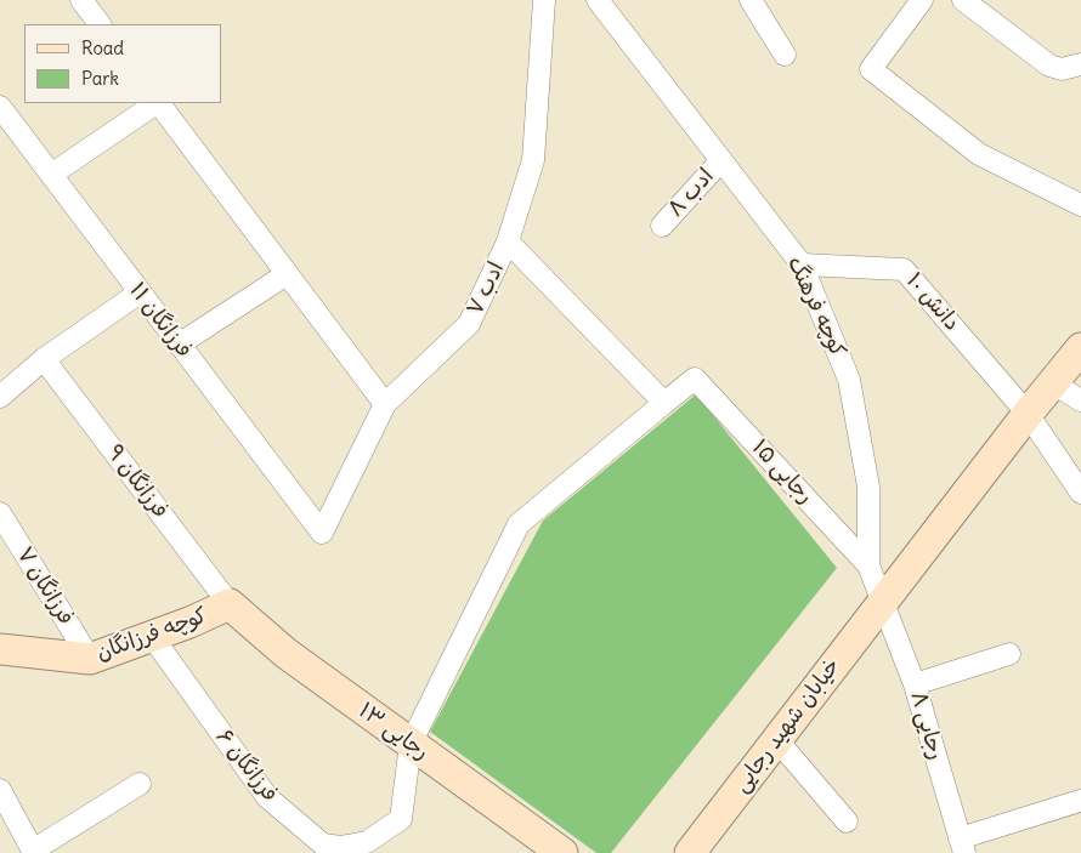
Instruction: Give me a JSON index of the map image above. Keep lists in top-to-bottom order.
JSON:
{
  "streets": {
    "street": [
      "ادب ۸",
      "ادب ۷",
      "دانش ۱۰",
      "کوچه فرهنگ",
      "فرزانگان ۱۱",
      "رجایی ۱۵",
      "فرزانگان ۹",
      "فرزانگان ۷",
      "کوچه فرزانگان",
      "خیابان شهید رجایی",
      "رجایی ۸",
      "رجایی ۱۳",
      "فرزانگان ۶"
    ]
  },
  "crossings": [
    ["ادب ۸", "کوچه فرهنگ"],
    ["ادب ۷", "فرزانگان ۱۱"],
    ["دانش ۱۰", "کوچه فرهنگ"],
    ["دانش ۱۰", "خیابان شهید رجایی"],
    ["کوچه فرهنگ", "رجایی ۱۵"],
    ["کوچه فرهنگ", "خیابان شهید رجایی"],
    ["کوچه فرهنگ", "رجایی ۸"],
    ["رجایی ۱۵", "فرزانگان ۶"],
    ["فرزانگان ۹", "کوچه فرزانگان"],
    ["فرزانگان ۹", "رجایی ۱۳"],
    ["فرزانگان ۷", "کوچه فرزانگان"],
    ["کوچه فرزانگان", "رجایی ۱۳"],
    ["کوچه فرزانگان", "فرزانگان ۶"],
    ["خیابان شهید رجایی", "رجایی ۸"],
    ["رجایی ۱۳", "فرزانگان ۶"]
  ],
  "legend": ["Road", "Park"]
}
